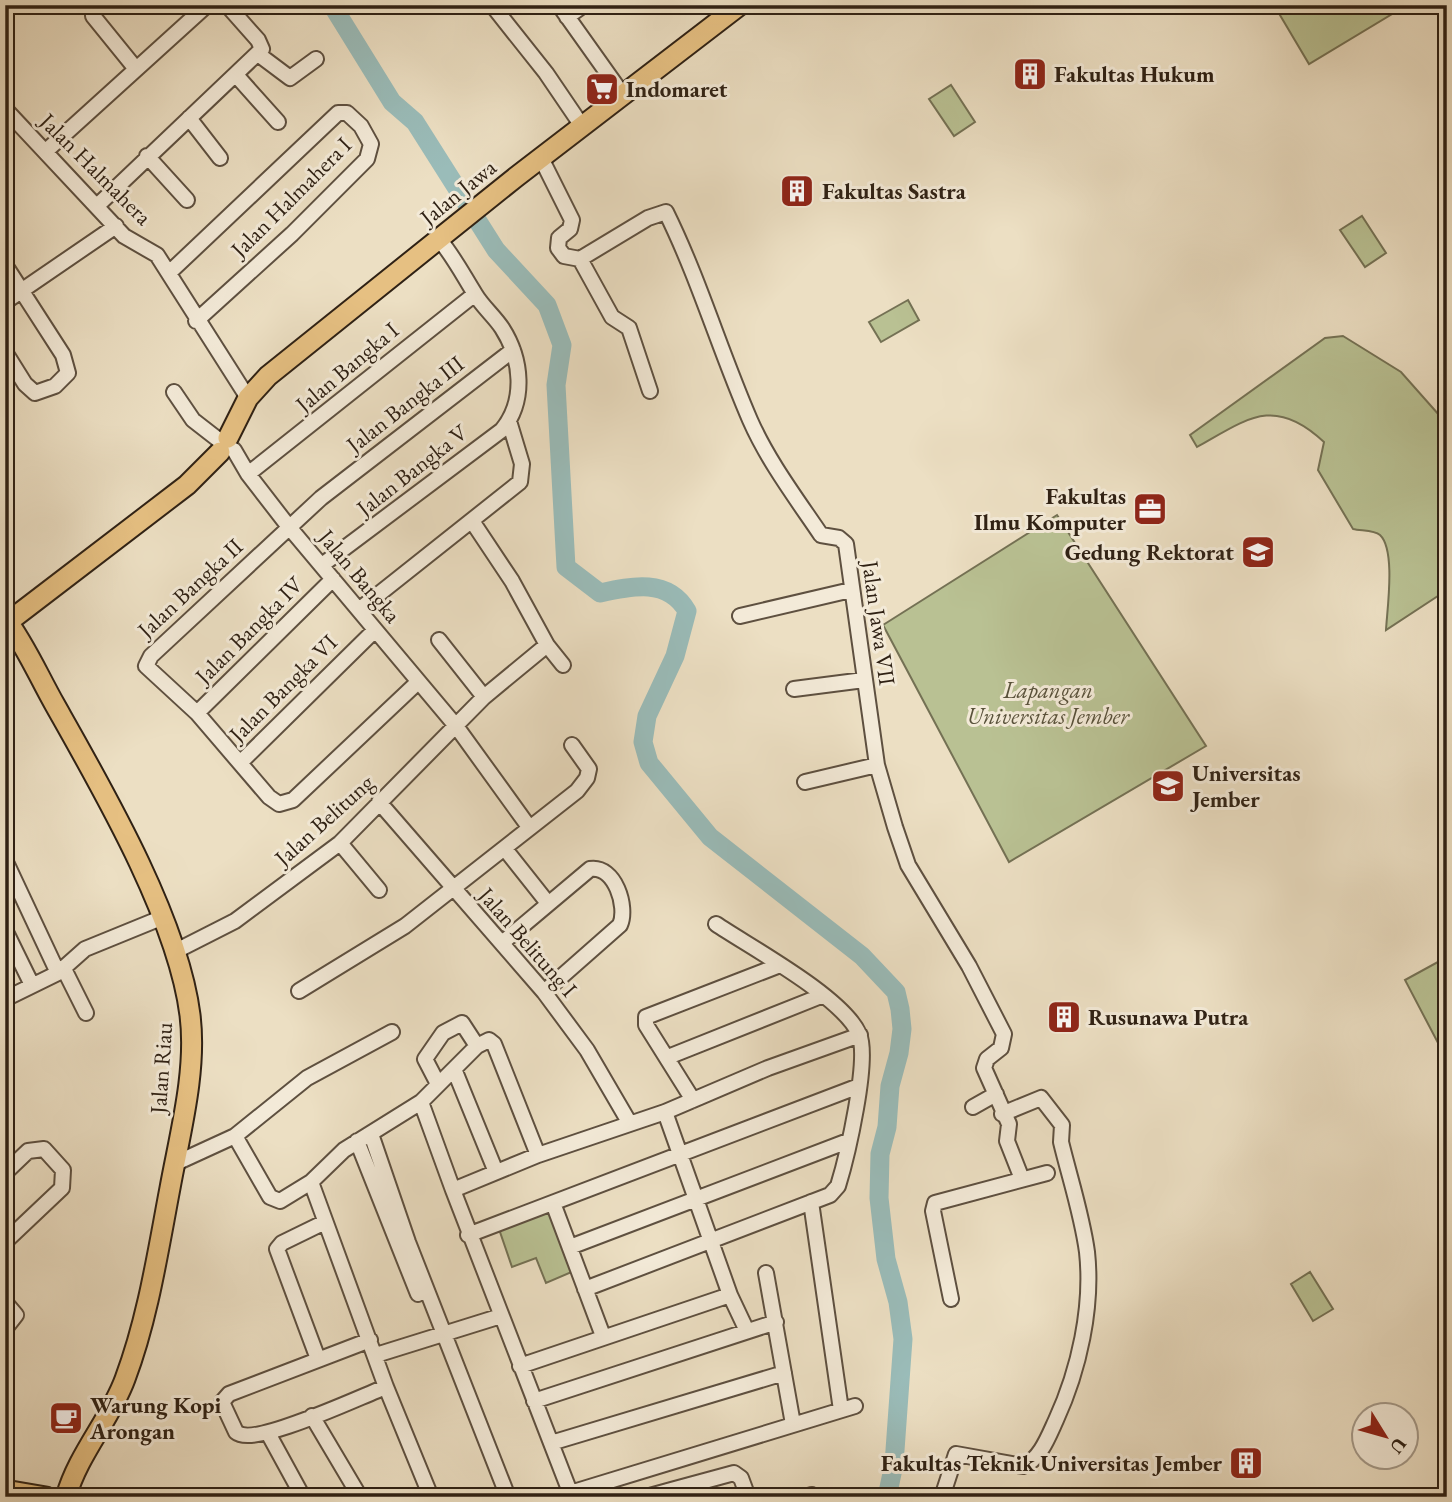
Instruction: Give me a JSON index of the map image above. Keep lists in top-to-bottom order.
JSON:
{
  "streets": {
    "main road": ["Jalan Jawa", "Jalan Riau"],
    "street": [
      "Jalan Halmahera",
      "Jalan Halmahera I",
      "Jalan Bangka I",
      "Jalan Bangka III",
      "Jalan Bangka V",
      "Jalan Bangka",
      "Jalan Bangka II",
      "Jalan Jawa VII",
      "Jalan Bangka IV",
      "Jalan Bangka VI",
      "Jalan Belitung",
      "Jalan Belitung I"
    ]
  },
  "crossings": [
    ["Jalan Halmahera", "Jalan Jawa"],
    ["Jalan Halmahera", "Jalan Halmahera I"],
    ["Jalan Jawa", "Jalan Bangka"],
    ["Jalan Jawa", "Jalan Riau"],
    ["Jalan Bangka I", "Jalan Bangka"],
    ["Jalan Bangka III", "Jalan Bangka V"],
    ["Jalan Bangka III", "Jalan Bangka"],
    ["Jalan Bangka III", "Jalan Bangka II"],
    ["Jalan Bangka V", "Jalan Bangka"],
    ["Jalan Bangka", "Jalan Bangka II"],
    ["Jalan Bangka", "Jalan Bangka IV"],
    ["Jalan Bangka", "Jalan Bangka VI"],
    ["Jalan Bangka", "Jalan Belitung"],
    ["Jalan Bangka II", "Jalan Bangka IV"],
    ["Jalan Bangka II", "Jalan Bangka VI"],
    ["Jalan Bangka IV", "Jalan Bangka VI"],
    ["Jalan Belitung", "Jalan Belitung I"],
    ["Jalan Belitung", "Jalan Riau"]
  ],
  "parks": ["Lapangan Universitas Jember"],
  "places": {
    "building": [
      "Fakultas Hukum",
      "Fakultas Sastra",
      "Rusunawa Putra",
      "Fakultas Teknik Universitas Jember"
    ],
    "supermarket": ["Indomaret"],
    "office": ["Fakultas Ilmu Komputer"],
    "school or university": ["Gedung Rektorat", "Universitas Jember"],
    "cafe": ["Warung Kopi Arongan"]
  },
  "north": "bottom right"
}
